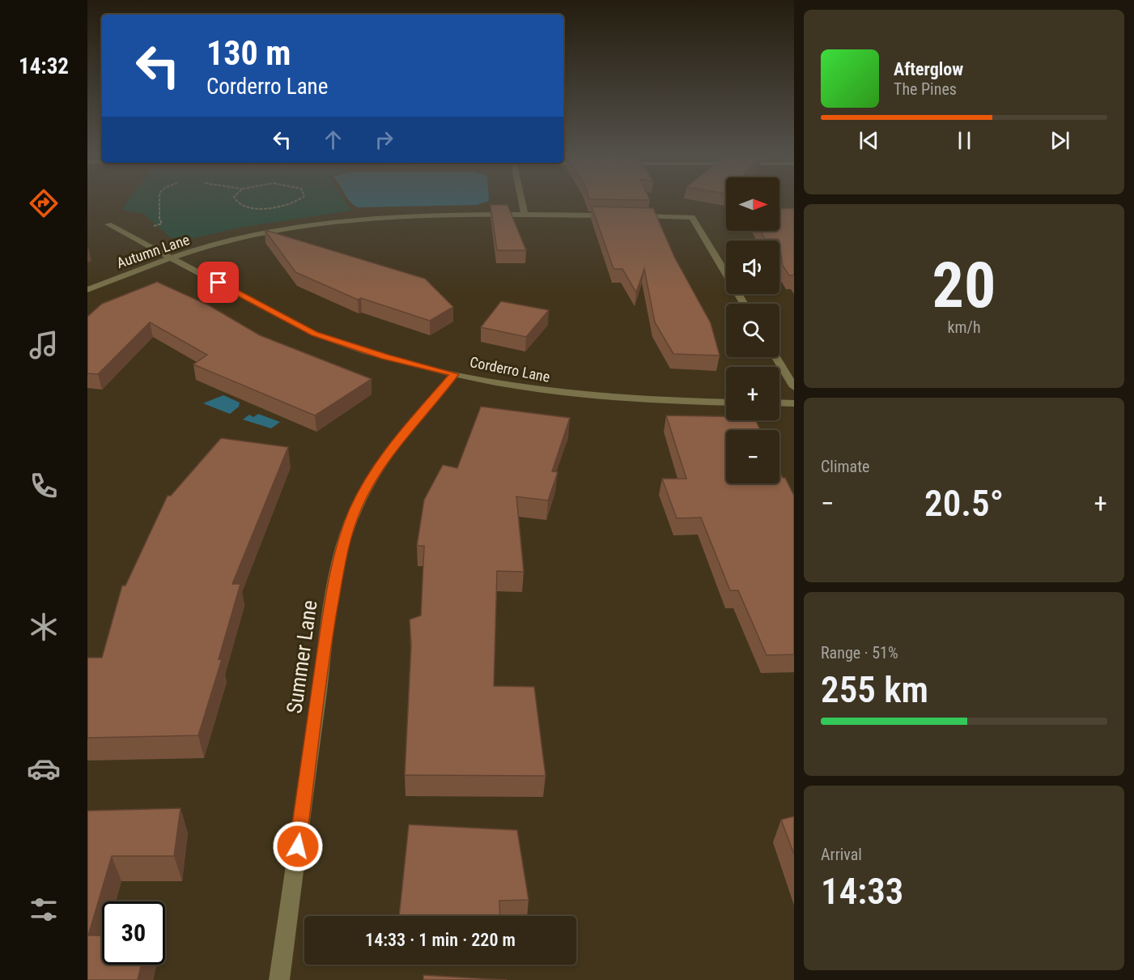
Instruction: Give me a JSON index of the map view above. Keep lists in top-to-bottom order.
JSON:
{
  "streets": {
    "street": ["Autumn Lane", "Corderro Lane", "Summer Lane"]
  },
  "crossings": [
    ["Autumn Lane", "Corderro Lane"],
    ["Corderro Lane", "Summer Lane"]
  ],
  "north": "right",
  "page": {
    "tabs": "14:32",
    "turn": ["130 m", "Corderro Lane"],
    "song": ["Afterglow", "The Pines"],
    "map_buttons": ["+", "−"],
    "tile": [
      ["20", "km/h"],
      "Climate",
      ["Range · 51%", "255 km"],
      ["Arrival", "14:33"]
    ],
    "heat": ["−", "20.5°", "+"],
    "limit": "30",
    "trip": "14:33 · 1 min · 220 m"
  }
}
